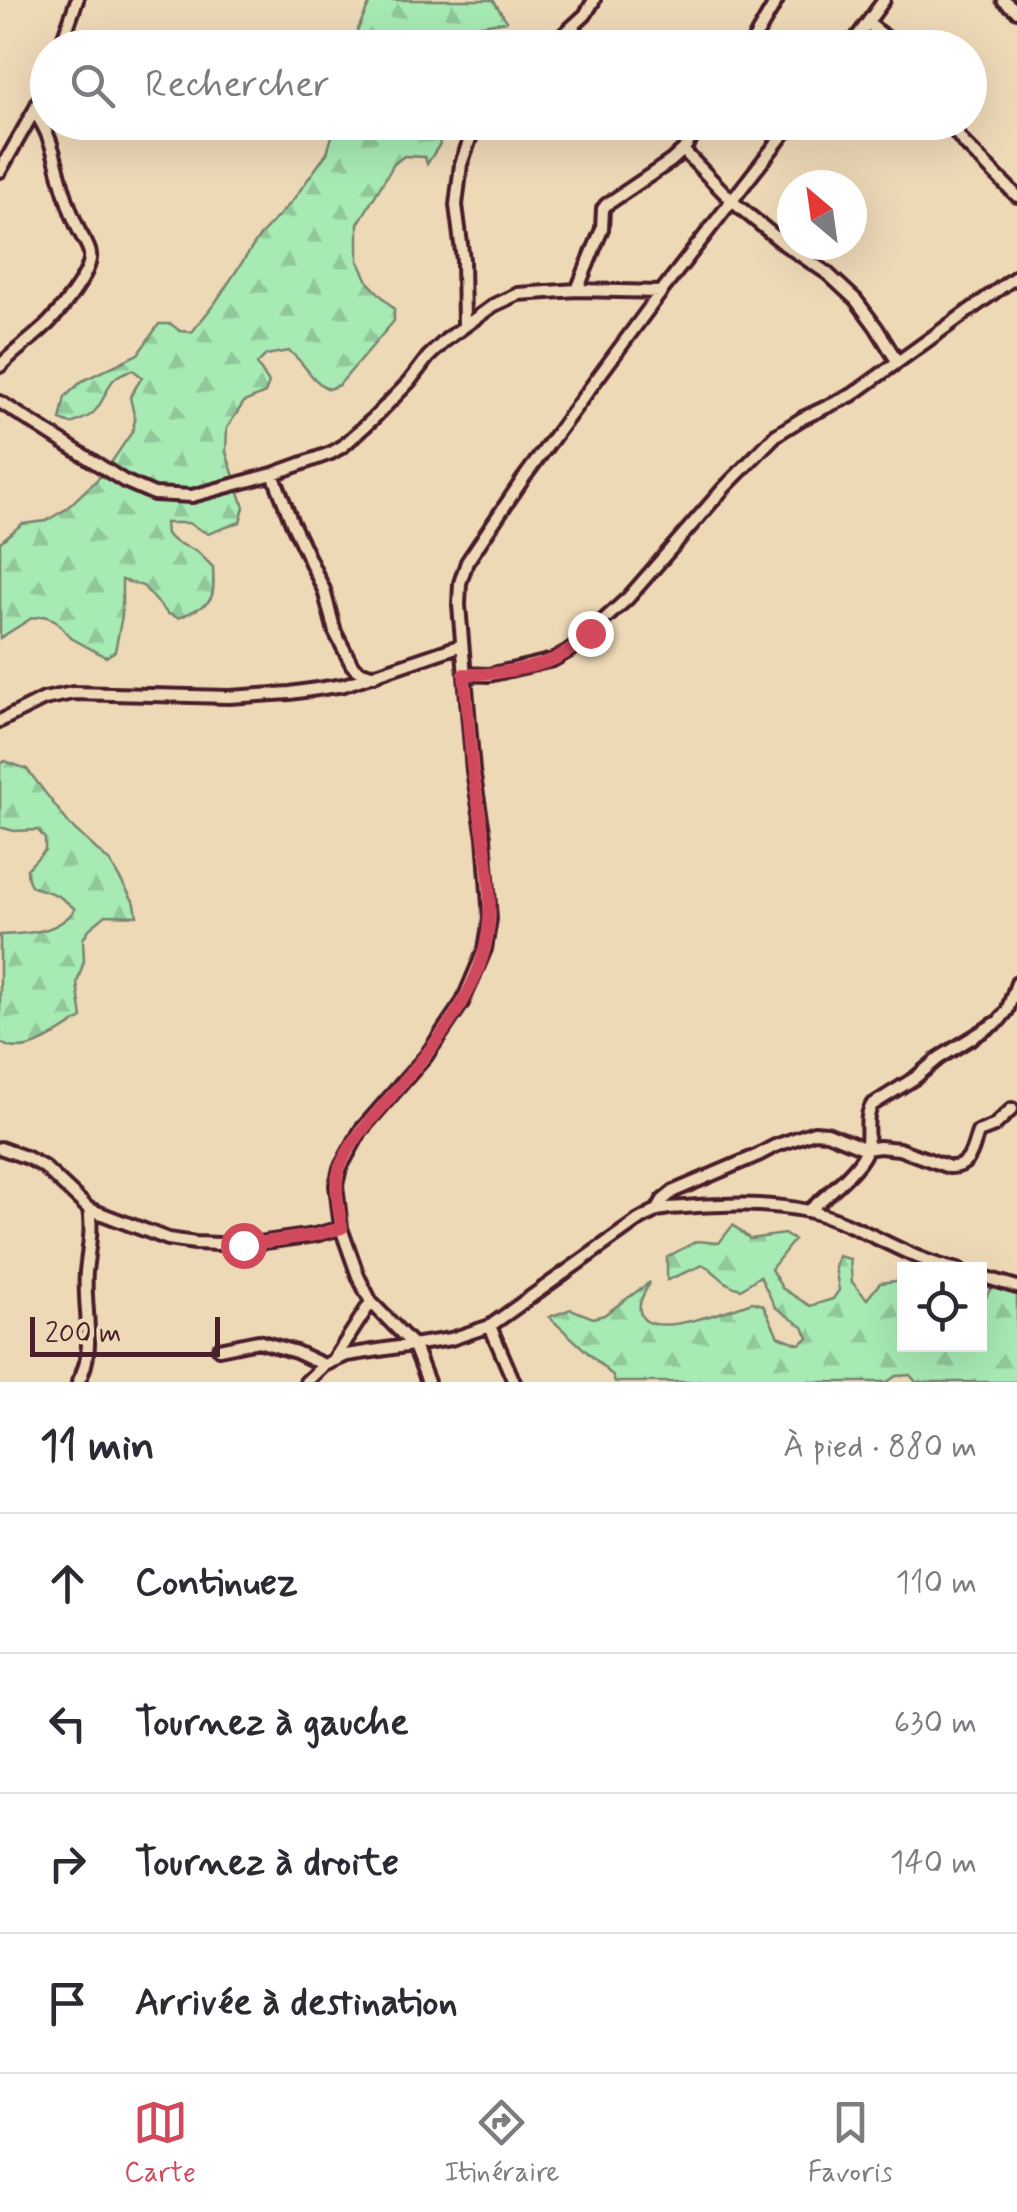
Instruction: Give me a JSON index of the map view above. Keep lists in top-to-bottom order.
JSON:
{
  "scale_bar": "200 m",
  "north": "top left",
  "page": {
    "search": "Rechercher",
    "scale": "200 m",
    "heading": ["11 min", "À pied · 880 m"],
    "list": [
      ["Continuez", "110 m"],
      ["Tournez à gauche", "630 m"],
      ["Tournez à droite", "140 m"],
      "Arrivée à destination"
    ],
    "nav": ["Carte", "Itinéraire", "Favoris"]
  }
}
